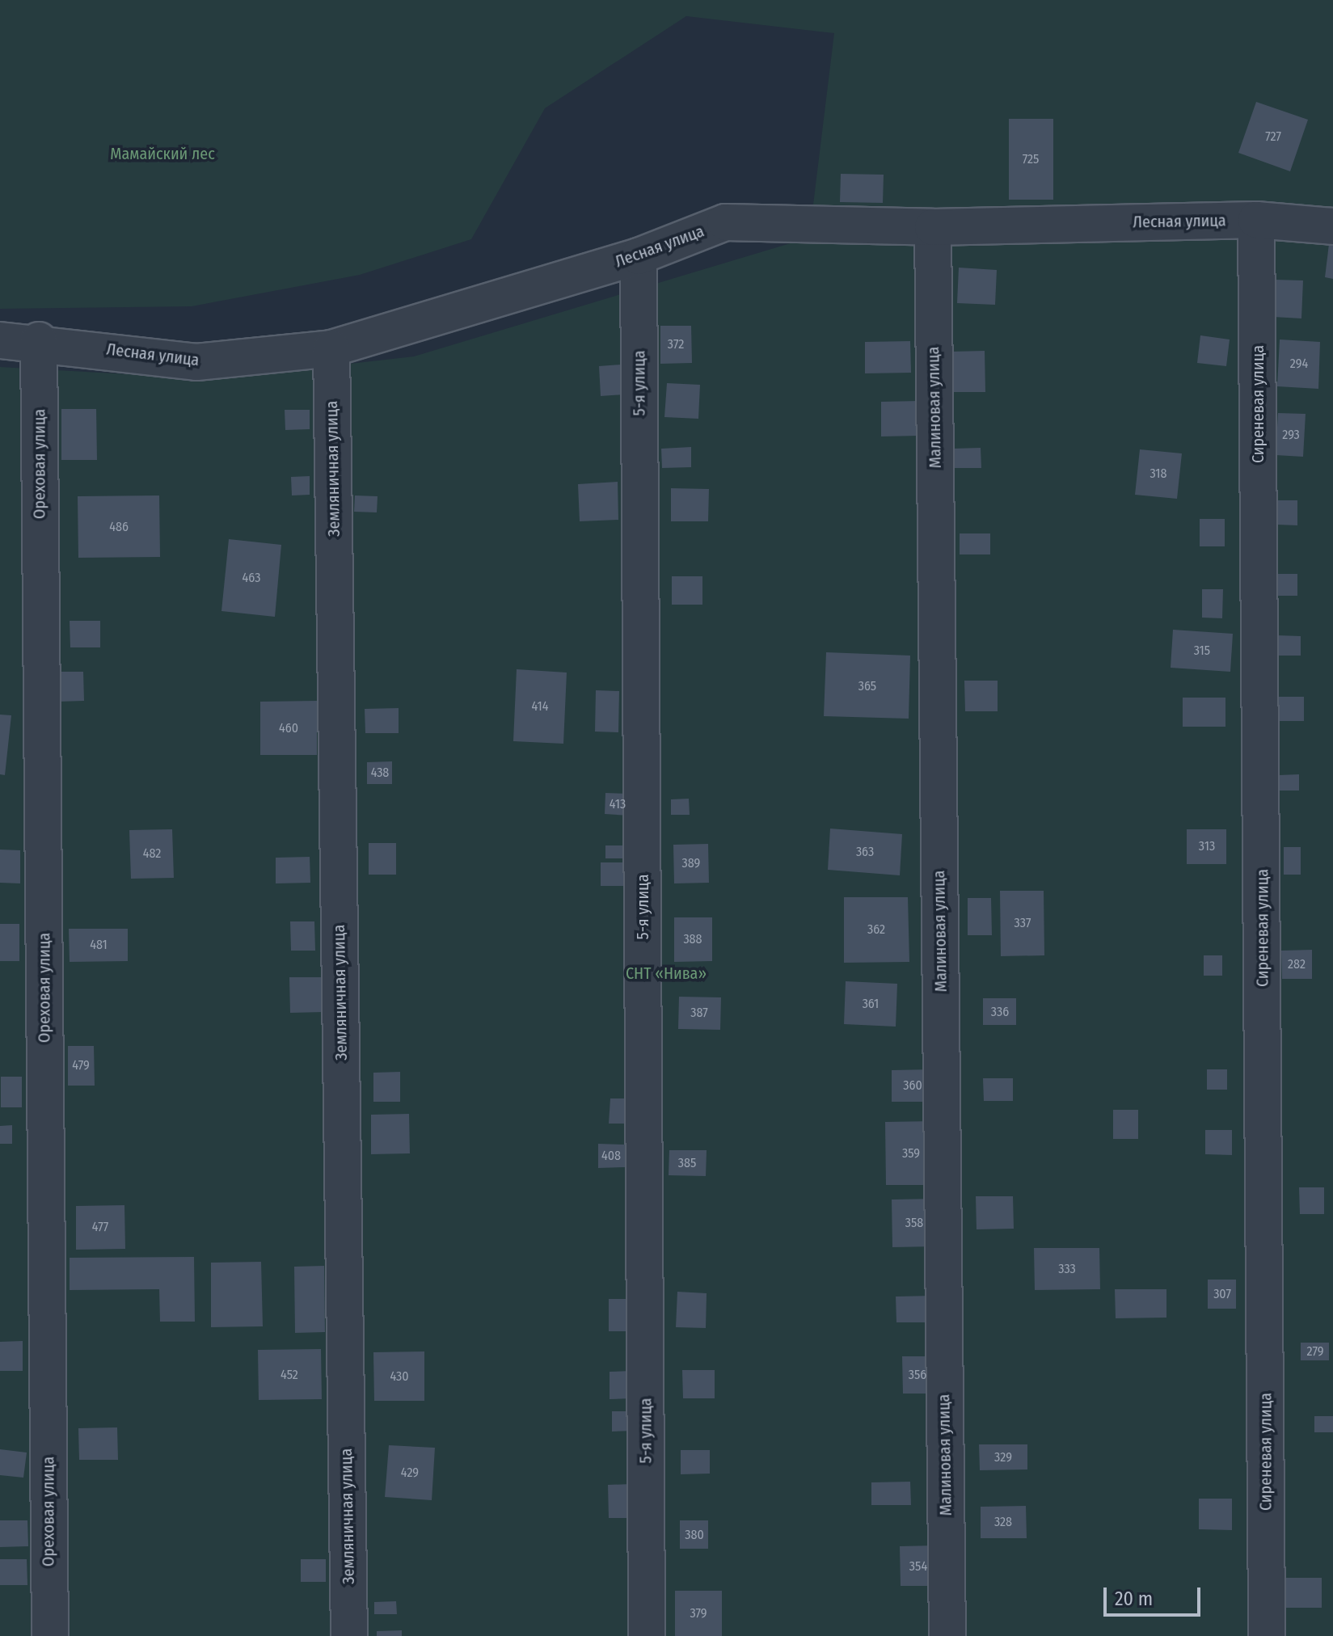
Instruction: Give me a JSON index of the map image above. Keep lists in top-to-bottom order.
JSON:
{
  "streets": {
    "street": [
      "Лесная улица",
      "5-я улица",
      "Сиреневая улица",
      "Малиновая улица",
      "Ореховая улица",
      "Земляничная улица"
    ]
  },
  "crossings": [
    ["Лесная улица", "5-я улица"],
    ["Лесная улица", "Сиреневая улица"],
    ["Лесная улица", "Малиновая улица"],
    ["Лесная улица", "Ореховая улица"],
    ["Лесная улица", "Земляничная улица"]
  ],
  "parks": ["Мамайский лес", "СНТ «Нива»"],
  "house_numbers": [
    "727",
    "725",
    "372",
    "294",
    "293",
    "318",
    "486",
    "463",
    "315",
    "365",
    "414",
    "460",
    "438",
    "413",
    "313",
    "363",
    "482",
    "389",
    "337",
    "362",
    "388",
    "481",
    "282",
    "361",
    "336",
    "387",
    "479",
    "360",
    "359",
    "408",
    "385",
    "358",
    "477",
    "333",
    "307",
    "279",
    "452",
    "356",
    "430",
    "329",
    "429",
    "328",
    "380",
    "354",
    "379"
  ],
  "scale_bar": "20 m"
}
